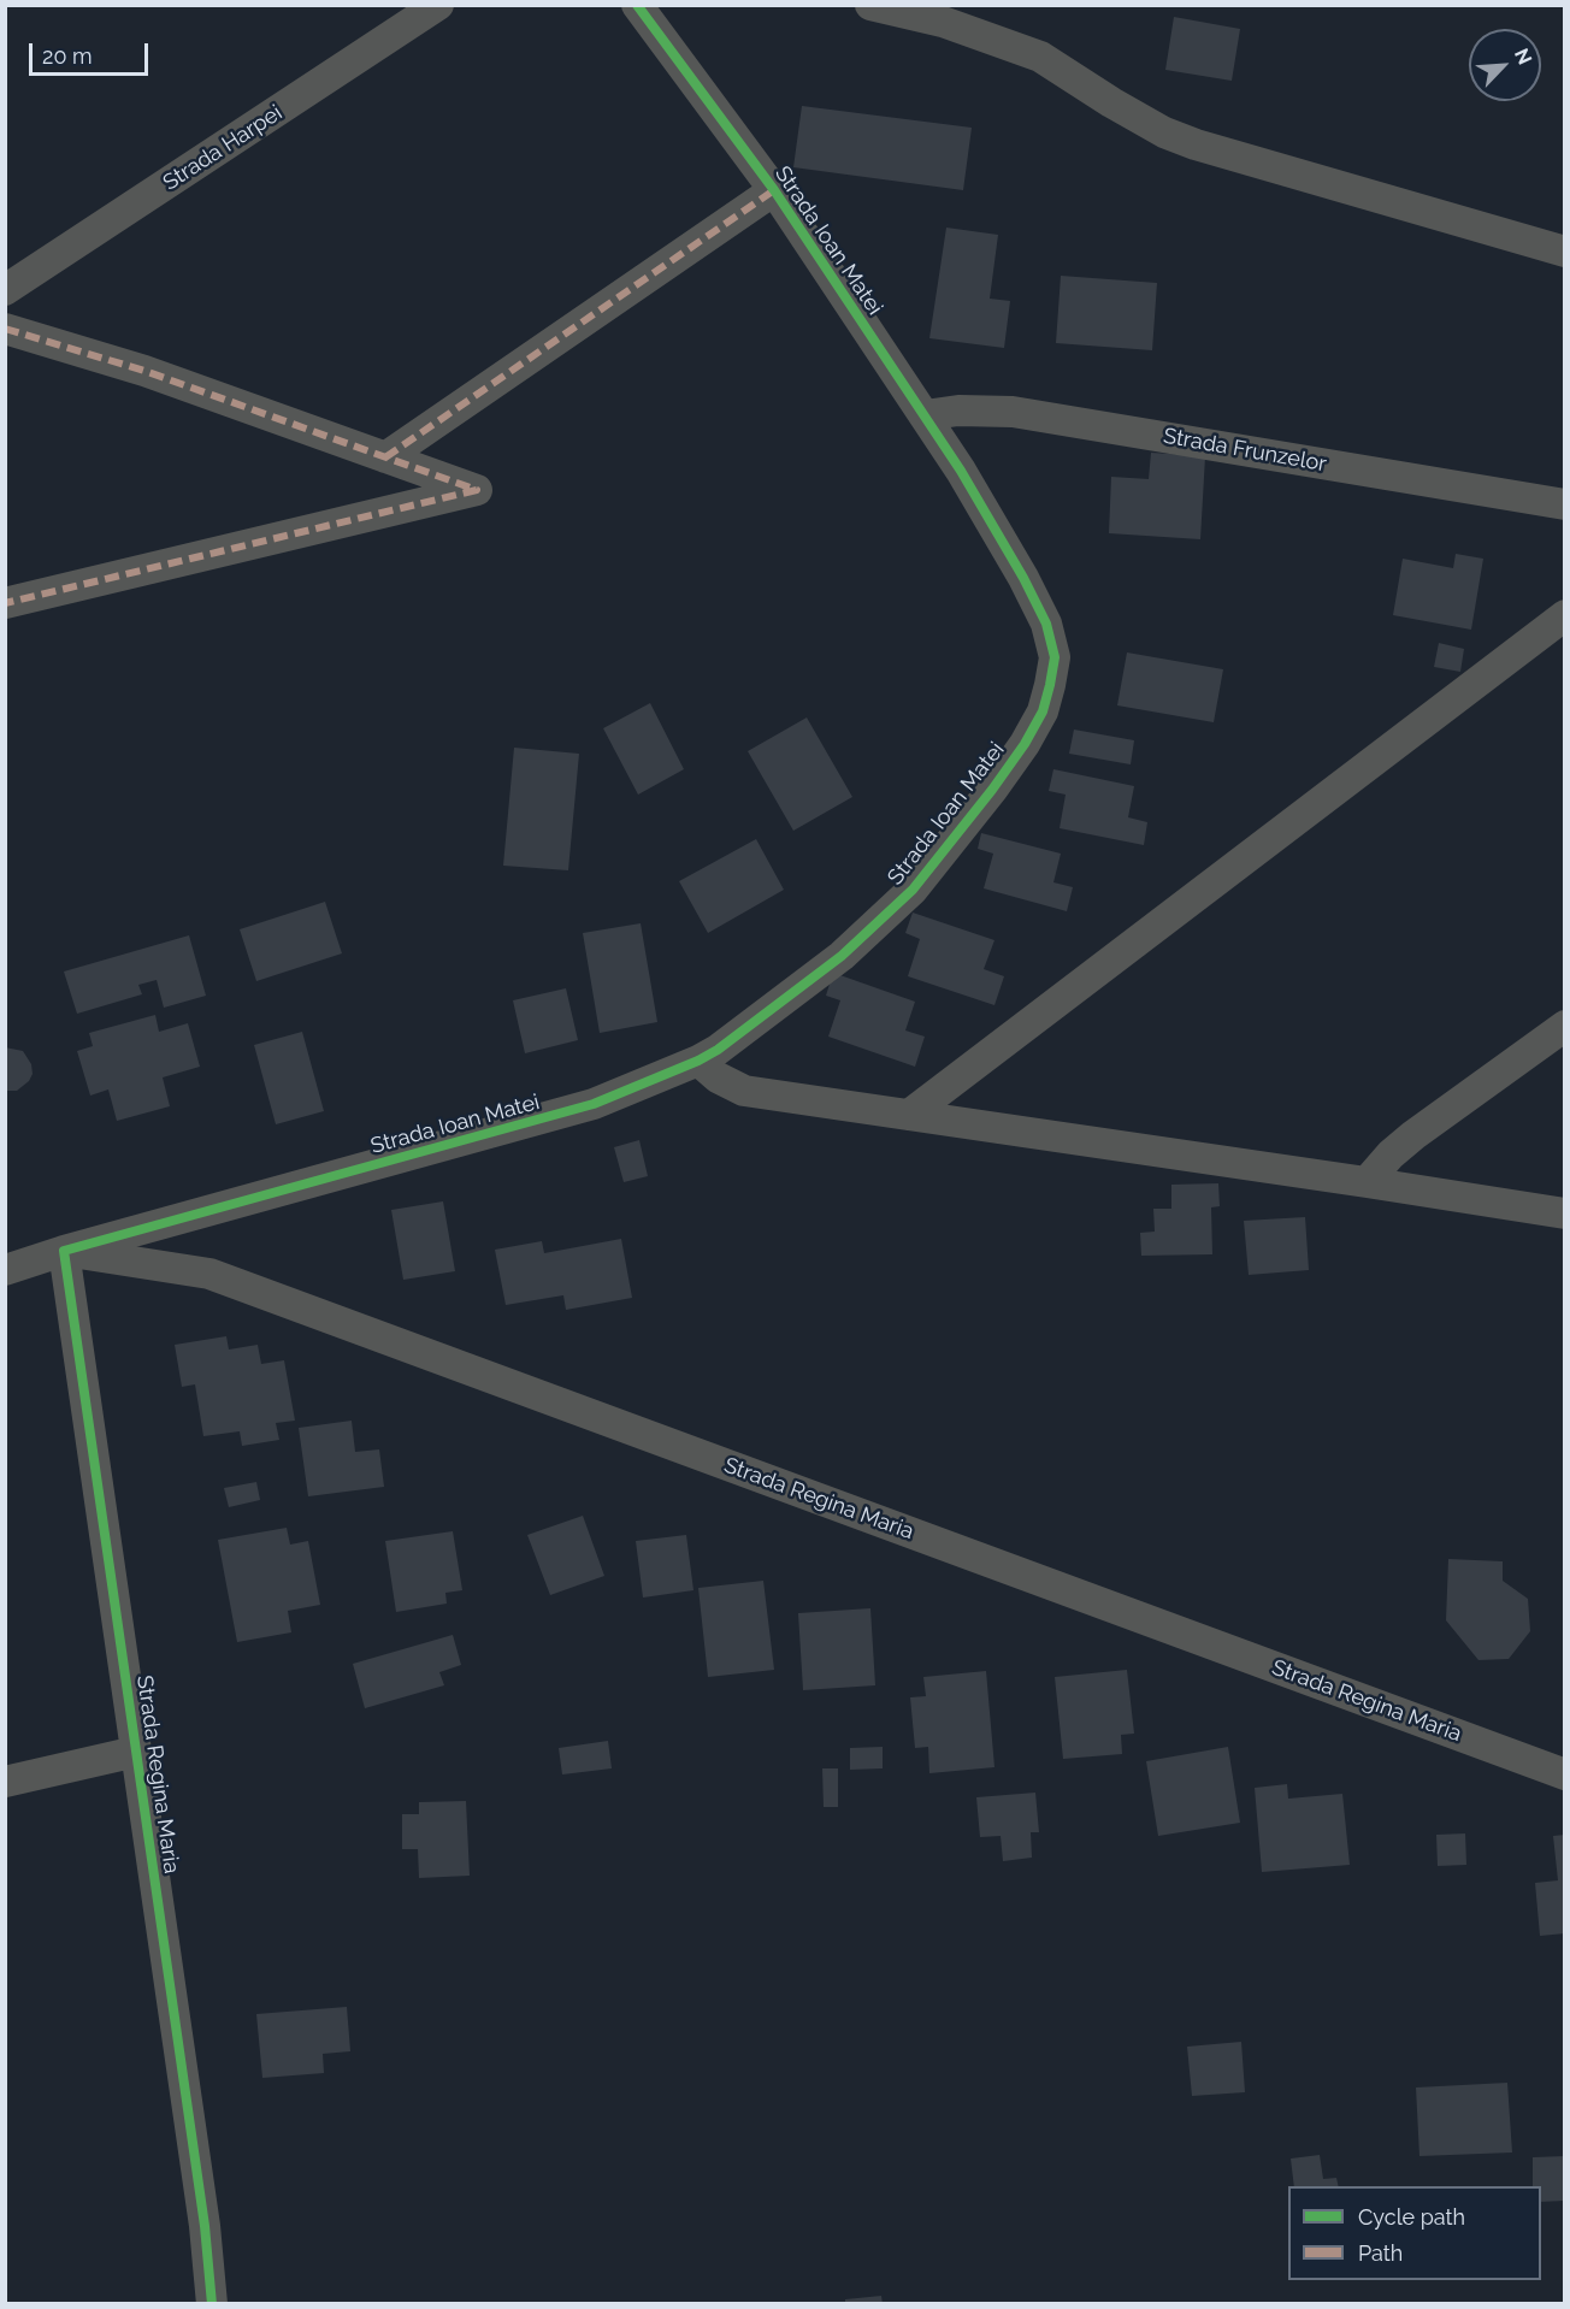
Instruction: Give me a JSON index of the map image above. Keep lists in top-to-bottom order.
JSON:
{
  "streets": {
    "street": [
      "Strada Harpei",
      "Strada Ioan Matei",
      "Strada Frunzelor",
      "Strada Regina Maria"
    ]
  },
  "crossings": [
    ["Strada Ioan Matei", "Strada Frunzelor"],
    ["Strada Ioan Matei", "Strada Regina Maria"]
  ],
  "legend": ["Cycle path", "Path"],
  "scale_bar": "20 m",
  "north": "top right"
}
